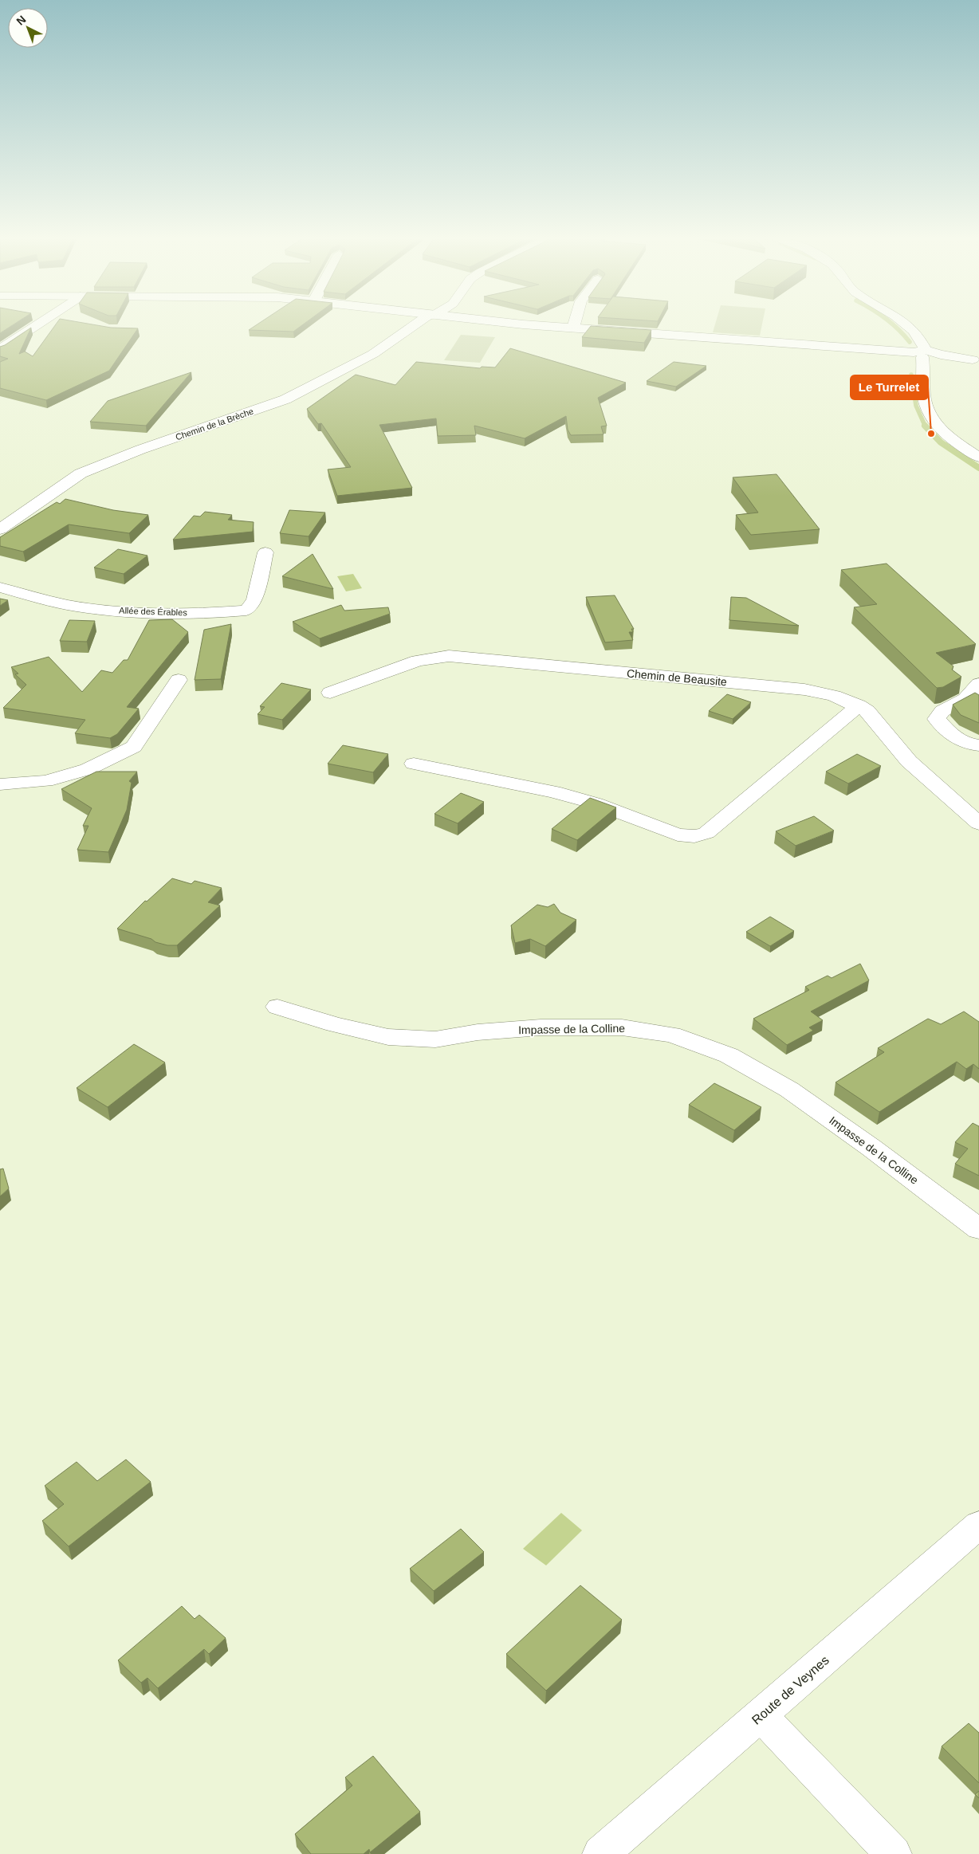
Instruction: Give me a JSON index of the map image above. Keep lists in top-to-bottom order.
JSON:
{
  "streets": {
    "street": [
      "Chemin de la Brèche",
      "Allée des Érables",
      "Chemin de Beausite",
      "Impasse de la Colline",
      "Route de Veynes"
    ]
  },
  "places": ["Le Turrelet"],
  "north": "top left"
}
